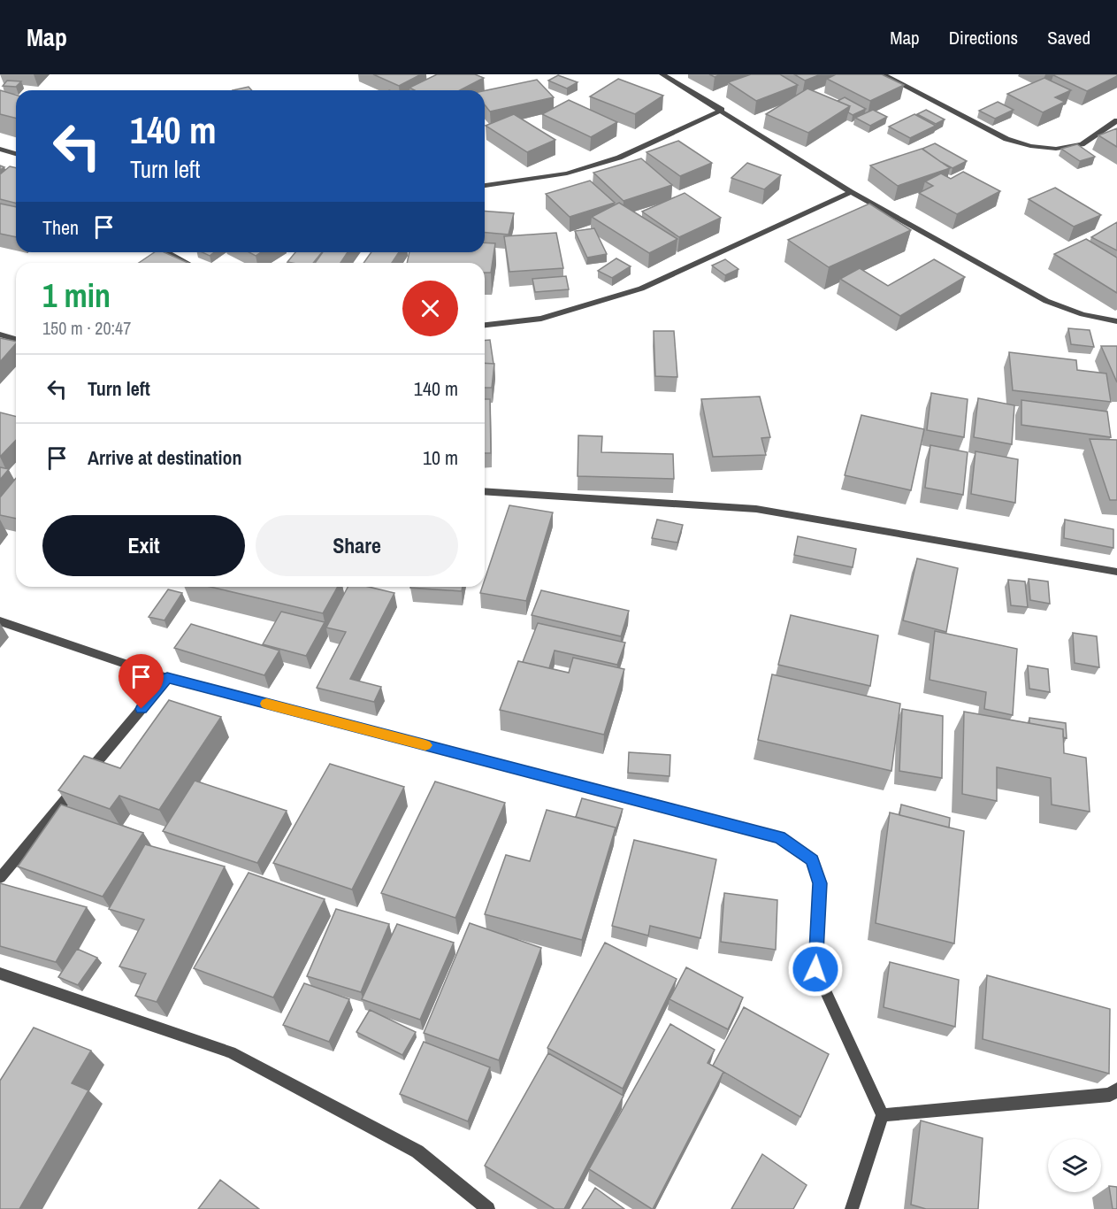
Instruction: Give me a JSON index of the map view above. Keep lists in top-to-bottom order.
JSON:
{
  "page": {
    "header": "Map",
    "nav": ["Map", "Directions", "Saved"],
    "turn": ["140 m", "Turn left"],
    "then": "Then",
    "heading": ["1 min", "150 m · 20:47"],
    "list": [
      {
        "name": "Turn left",
        "value": "140 m"
      },
      {
        "name": "Arrive at destination",
        "value": "10 m"
      }
    ],
    "buttons": ["Exit", "Share"]
  }
}
